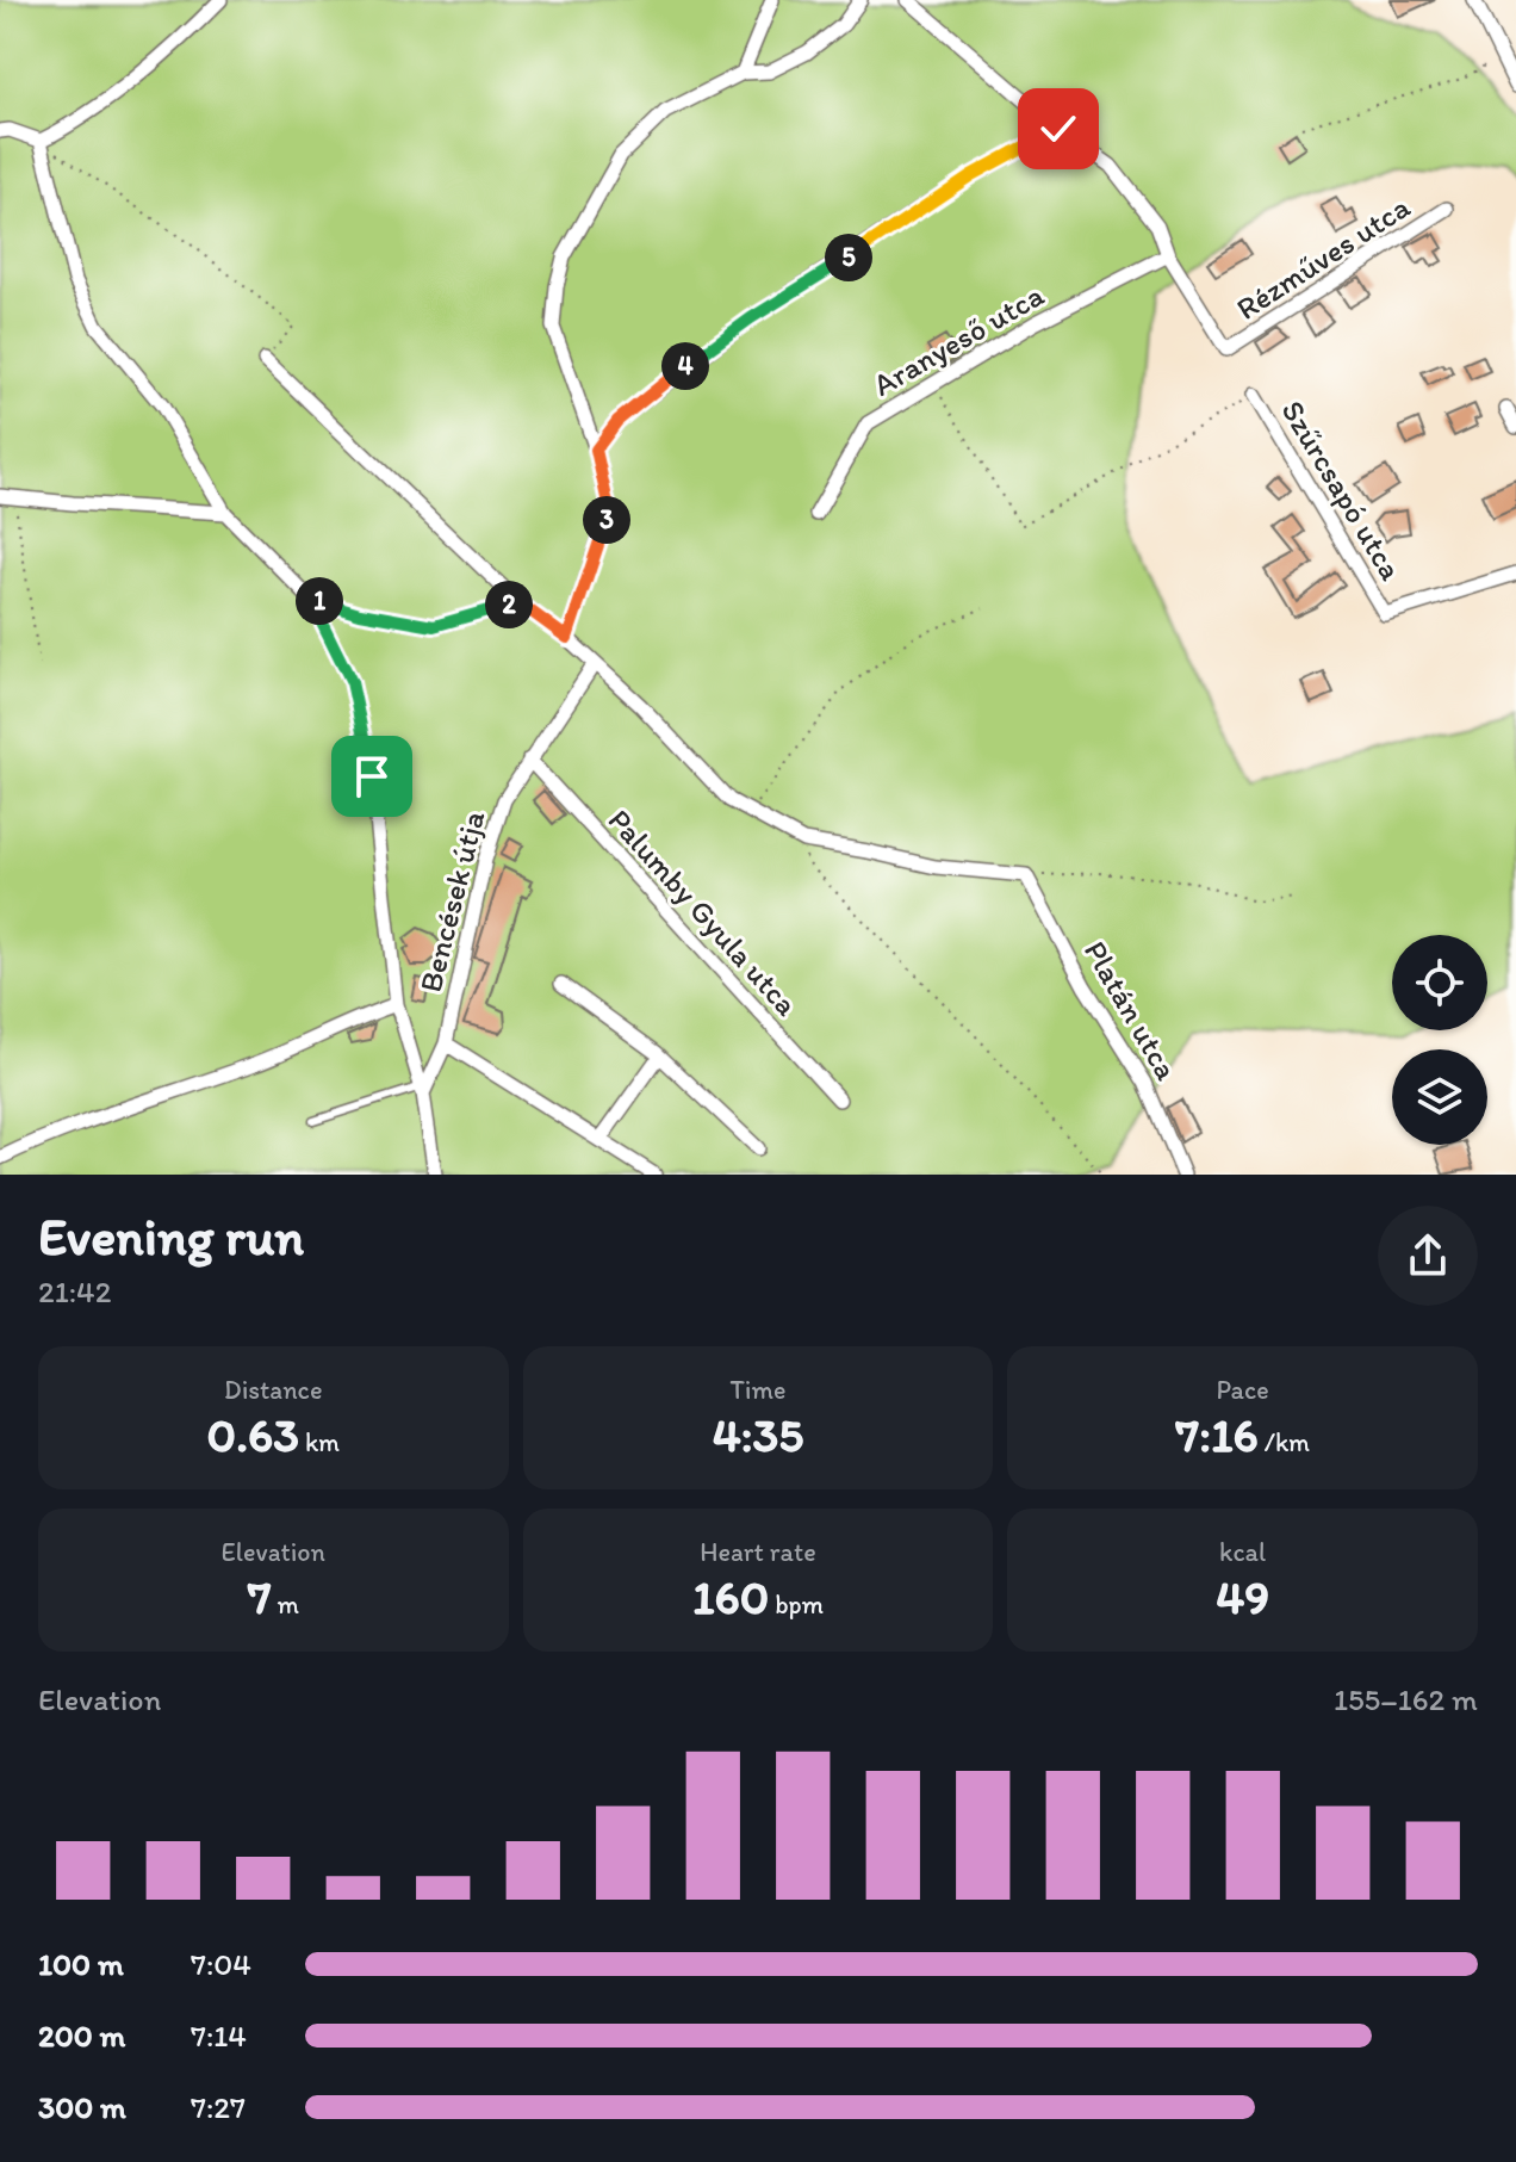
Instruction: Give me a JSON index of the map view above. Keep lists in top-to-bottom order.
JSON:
{
  "streets": {
    "street": [
      "Rézműves utca",
      "Aranyeső utca",
      "Szűrcsapó utca",
      "Bencések útja",
      "Palumby Gyula utca",
      "Platán utca"
    ]
  },
  "crossings": [
    ["Rézműves utca", "Aranyeső utca"],
    ["Bencések útja", "Palumby Gyula utca"]
  ],
  "page": {
    "pins": [
      "5",
      "4",
      "3",
      "1",
      "2"
    ],
    "heading": ["Evening run", "21:42"],
    "stats": [
      ["Distance", "0.63 km"],
      ["Time", "4:35"],
      ["Pace", "7:16 /km"],
      ["Elevation", "7 m"],
      ["Heart rate", "160 bpm"],
      ["kcal", "49"]
    ],
    "chart": ["Elevation", "155–162 m"],
    "list": [
      {
        "name": "100 m",
        "note": "7:04"
      },
      {
        "name": "200 m",
        "note": "7:14"
      },
      {
        "name": "300 m",
        "note": "7:27"
      }
    ]
  }
}
